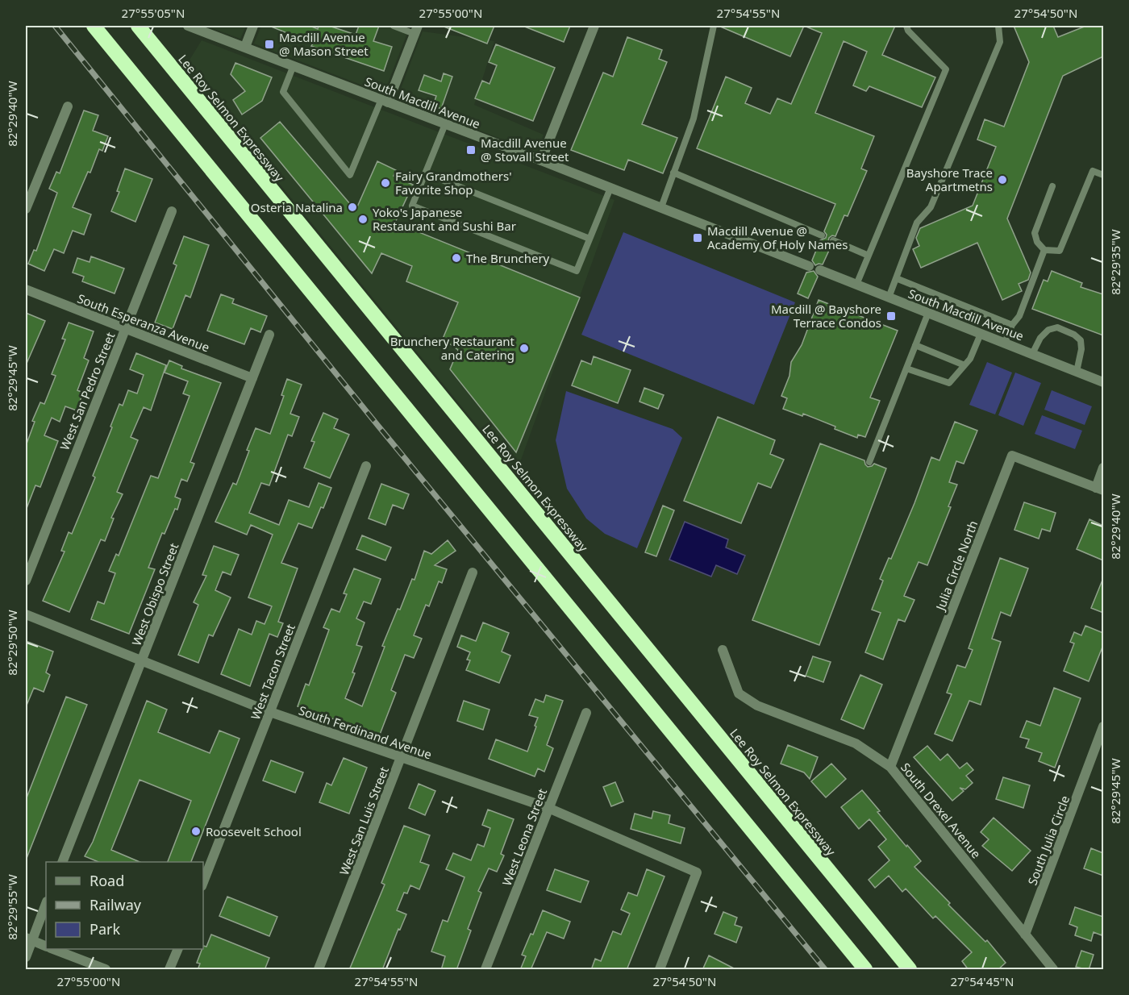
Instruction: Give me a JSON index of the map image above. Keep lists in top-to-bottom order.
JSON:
{
  "streets": {
    "highway": ["Lee Roy Selmon Expressway"],
    "street": [
      "South Macdill Avenue",
      "South Esperanza Avenue",
      "West San Pedro Street",
      "Julia Circle North",
      "West Obispo Street",
      "West Tacon Street",
      "South Ferdinand Avenue",
      "South Drexel Avenue",
      "West San Luis Street",
      "West Leona Street",
      "South Julia Circle"
    ]
  },
  "crossings": [
    ["South Esperanza Avenue", "West San Pedro Street"],
    ["South Esperanza Avenue", "West Obispo Street"],
    ["Julia Circle North", "South Drexel Avenue"],
    ["West Obispo Street", "South Ferdinand Avenue"],
    ["West Tacon Street", "South Ferdinand Avenue"],
    ["South Ferdinand Avenue", "West San Luis Street"],
    ["South Ferdinand Avenue", "West Leona Street"],
    ["South Drexel Avenue", "South Julia Circle"]
  ],
  "places": {
    "transit": [
      "Macdill Avenue @ Mason Street",
      "Macdill Avenue @ Stovall Street",
      "Macdill Avenue @ Academy Of Holy Names",
      "Macdill @ Bayshore Terrace Condos"
    ],
    "other": [
      "Bayshore Trace Apartmetns",
      "Fairy Grandmothers' Favorite Shop",
      "Osteria Natalina",
      "Yoko's Japanese Restaurant and Sushi Bar",
      "The Brunchery",
      "Brunchery Restaurant and Catering",
      "Roosevelt School"
    ]
  },
  "legend": ["Road", "Railway", "Park"],
  "coordinates": [
    "27°55'05\"N",
    "27°55'00\"N",
    "27°54'55\"N",
    "27°54'50\"N",
    "82°29'40\"W",
    "82°29'35\"W",
    "82°29'45\"W",
    "82°29'50\"W",
    "82°29'55\"W",
    "27°54'45\"N"
  ]
}
